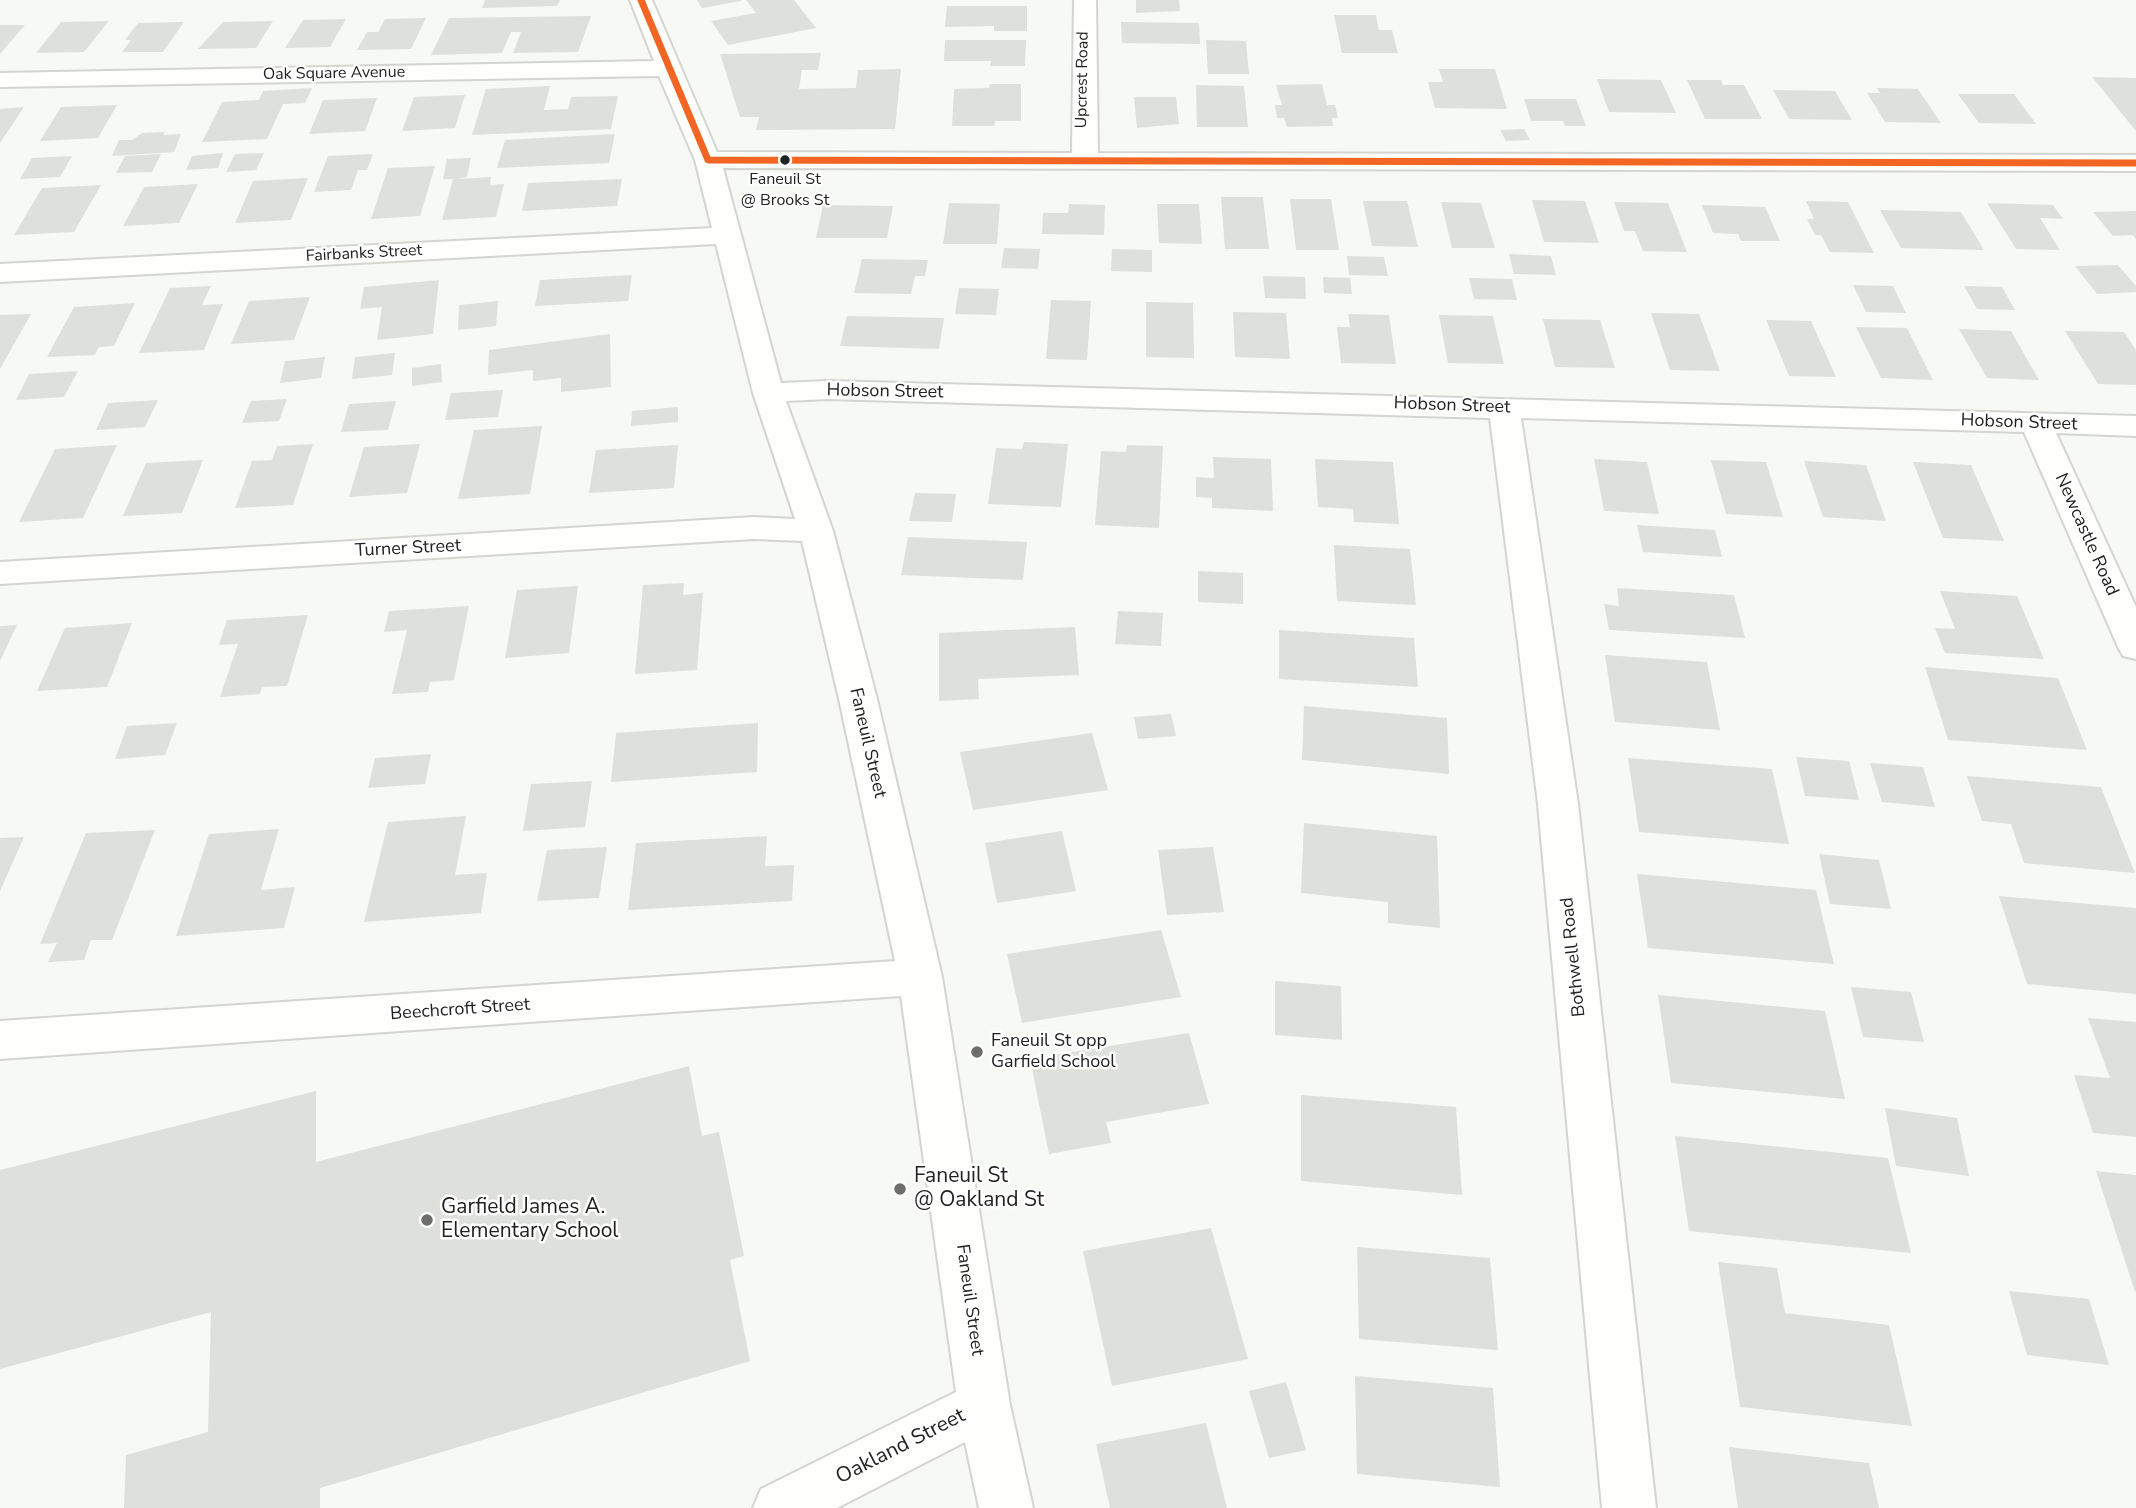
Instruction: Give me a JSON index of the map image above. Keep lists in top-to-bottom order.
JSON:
{
  "streets": {
    "street": [
      "Oak Square Avenue",
      "Upcrest Road",
      "Fairbanks Street",
      "Hobson Street",
      "Newcastle Road",
      "Turner Street",
      "Faneuil Street",
      "Bothwell Road",
      "Beechcroft Street",
      "Oakland Street"
    ]
  },
  "crossings": [
    ["Oak Square Avenue", "Faneuil Street"],
    ["Fairbanks Street", "Faneuil Street"],
    ["Hobson Street", "Newcastle Road"],
    ["Hobson Street", "Faneuil Street"],
    ["Hobson Street", "Bothwell Road"],
    ["Turner Street", "Faneuil Street"],
    ["Faneuil Street", "Beechcroft Street"],
    ["Faneuil Street", "Oakland Street"]
  ],
  "places": [
    "Faneuil St @ Brooks St",
    "Faneuil St opp Garfield School",
    "Faneuil St @ Oakland St",
    "Garfield James A. Elementary School"
  ]
}
